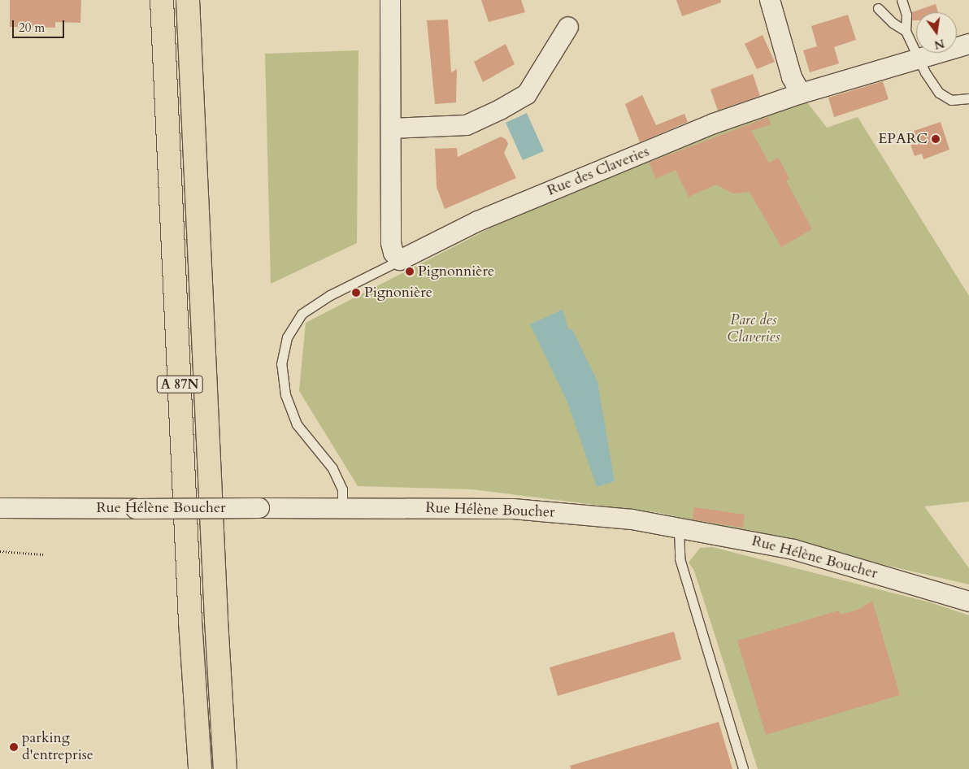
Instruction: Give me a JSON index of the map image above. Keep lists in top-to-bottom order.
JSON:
{
  "streets": {
    "highway": ["A 87N"],
    "street": ["Rue des Claveries", "Rue Hélène Boucher"]
  },
  "parks": ["Parc des Claveries"],
  "places": [
    "EPARC",
    "Pignonnière",
    "Pignonière",
    "parking d'entreprise"
  ],
  "scale_bar": "20 m",
  "north": "bottom"
}
